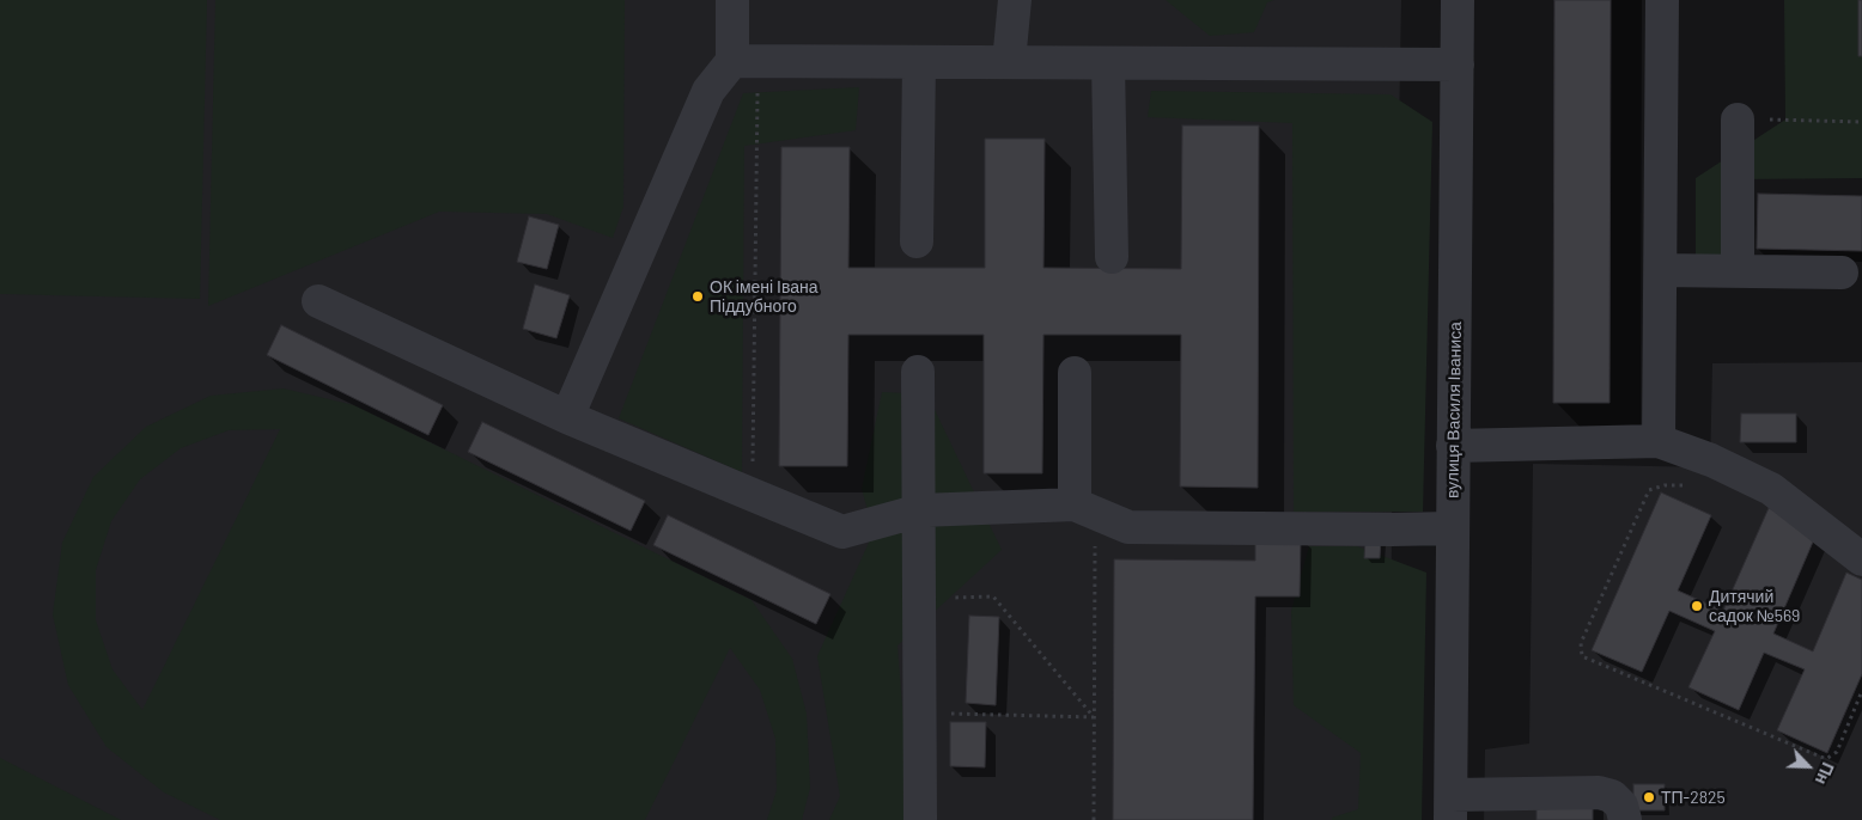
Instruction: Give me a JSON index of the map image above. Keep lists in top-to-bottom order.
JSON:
{
  "streets": {
    "street": ["вулиця Василя Іваниса"]
  },
  "places": ["ОК імені Івана Піддубного", "Дитячий садок №569", "ТП-2825"],
  "north": "bottom right"
}
